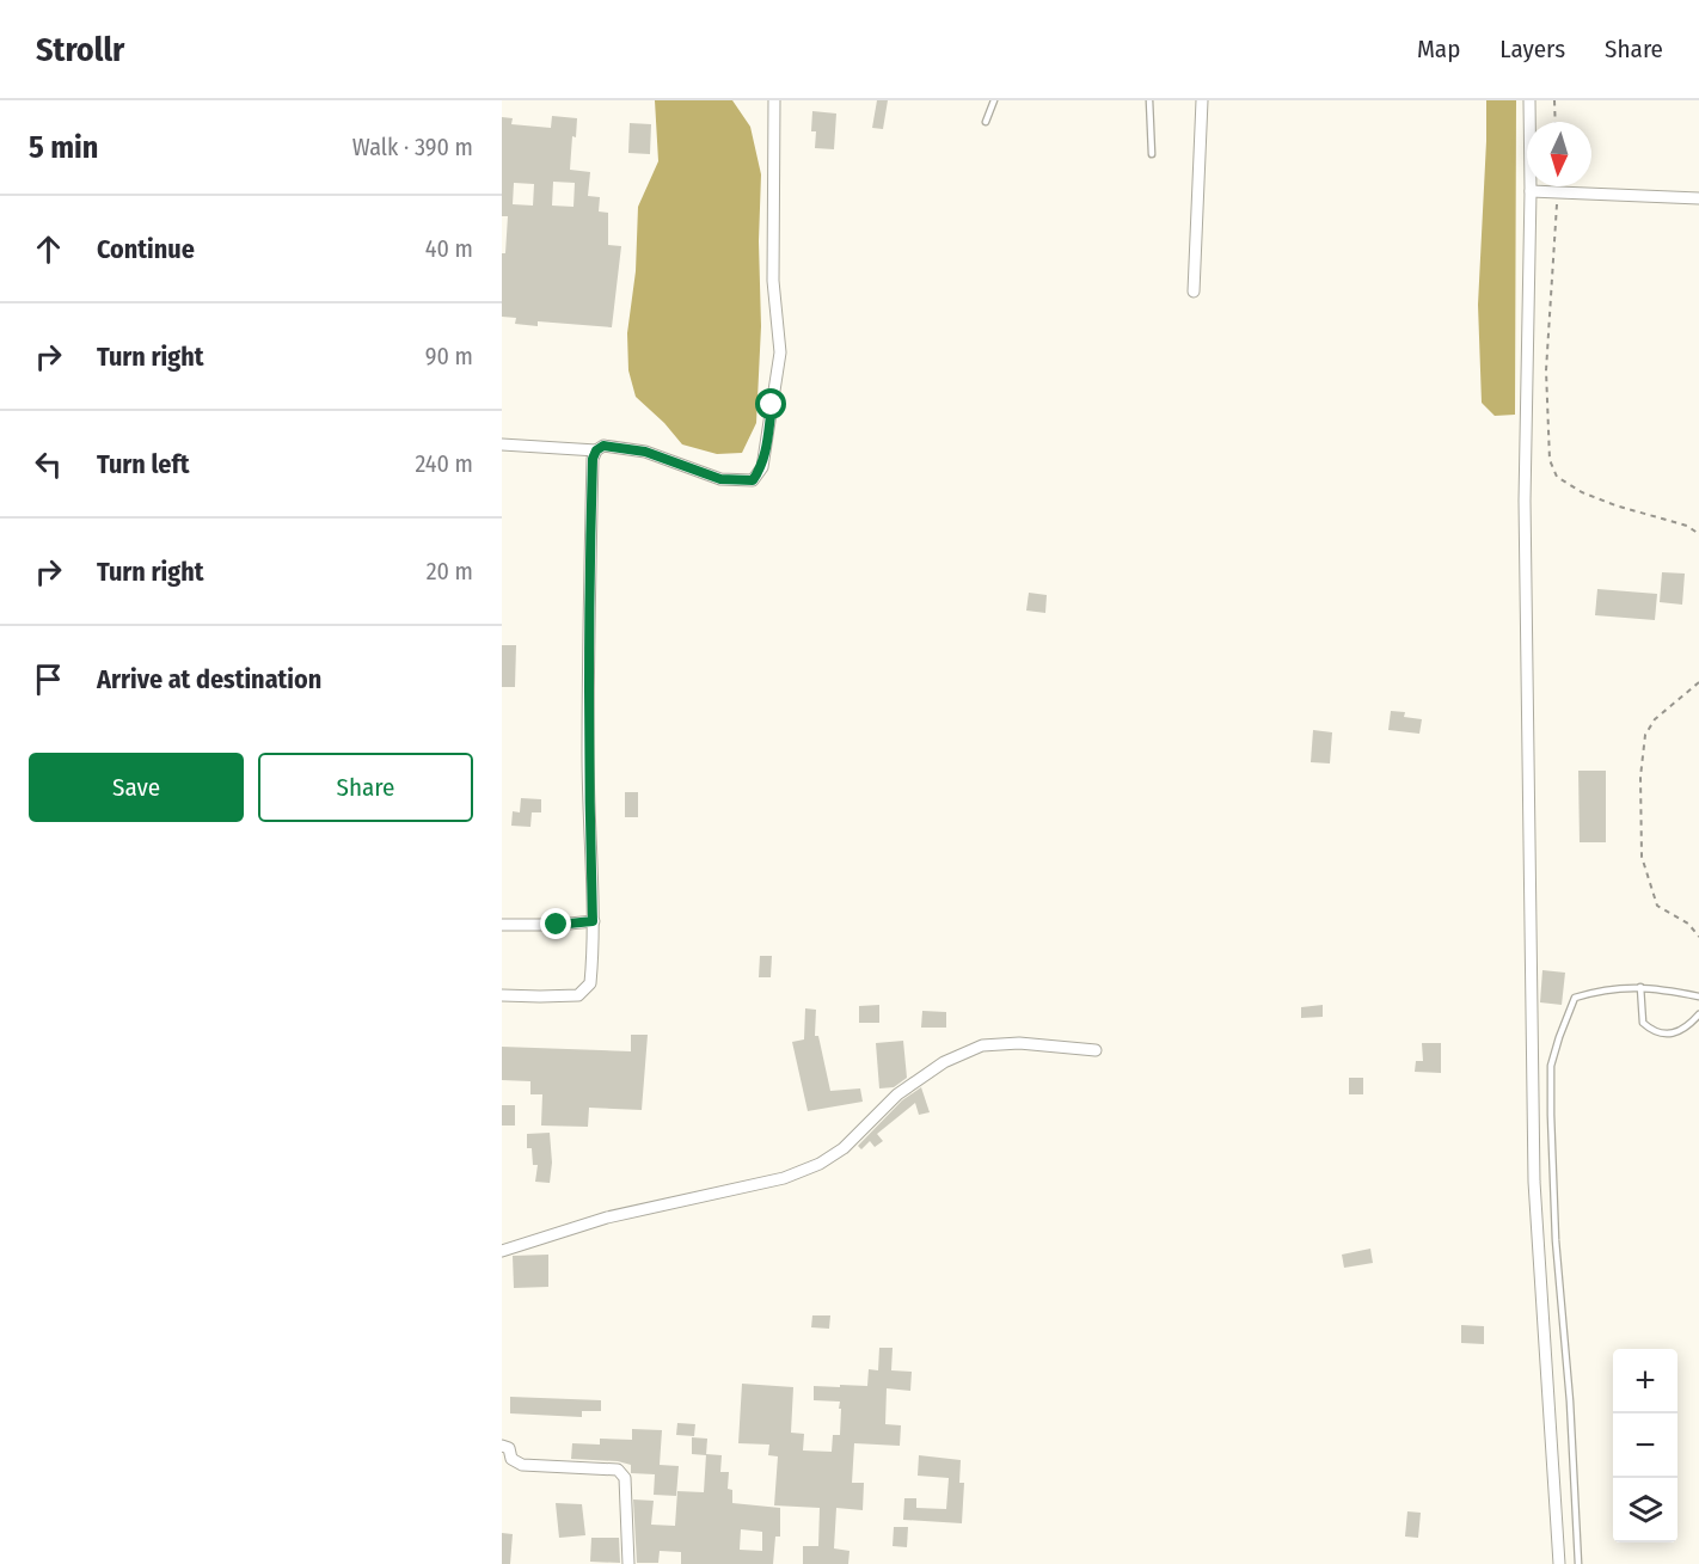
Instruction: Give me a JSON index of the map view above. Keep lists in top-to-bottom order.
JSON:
{
  "north": "bottom",
  "page": {
    "header": "Strollr",
    "nav": ["Map", "Layers", "Share"],
    "heading": ["5 min", "Walk · 390 m"],
    "list": [
      ["Continue", "40 m"],
      ["Turn right", "90 m"],
      ["Turn left", "240 m"],
      ["Turn right", "20 m"],
      "Arrive at destination"
    ],
    "buttons": ["Save", "Share"],
    "map_buttons": ["+", "−"]
  }
}
